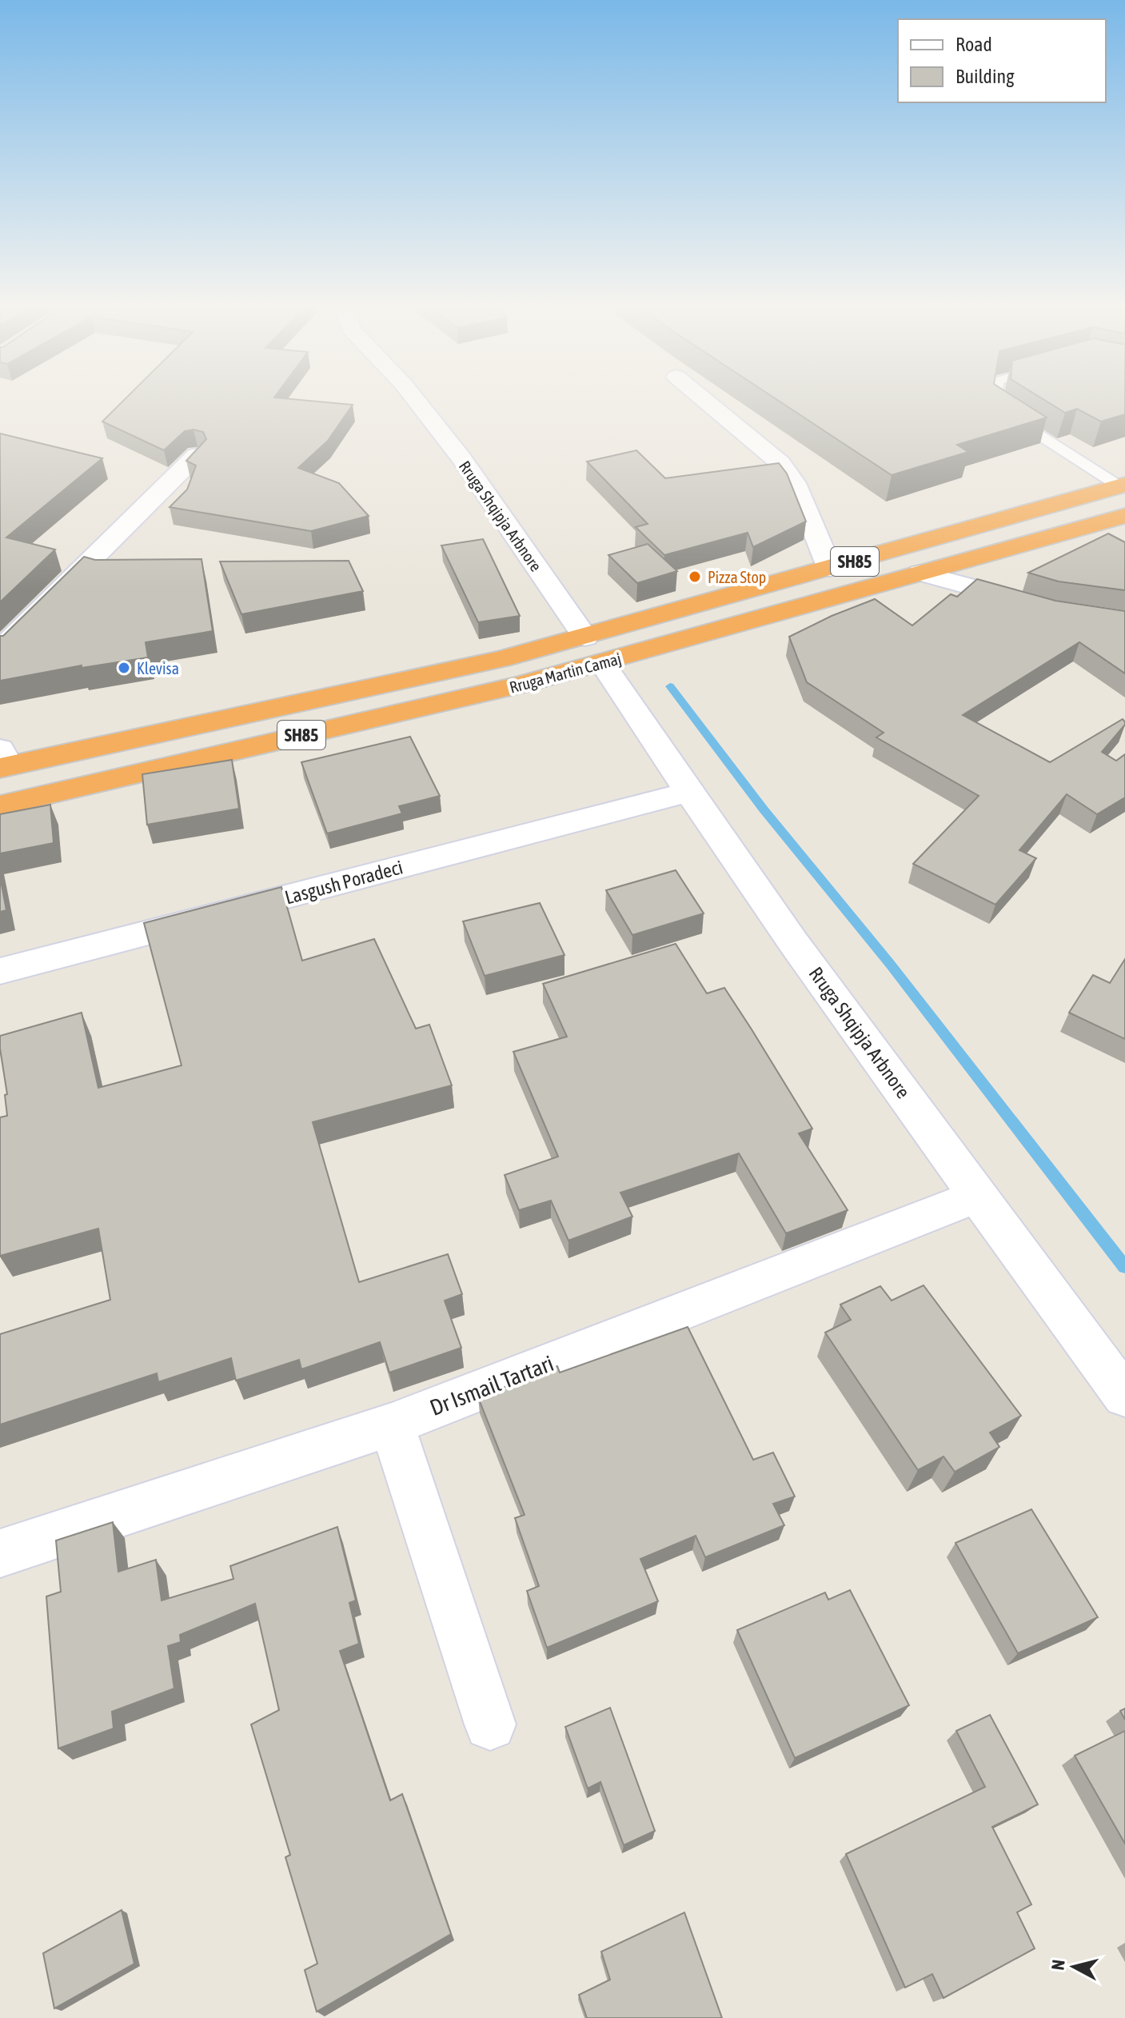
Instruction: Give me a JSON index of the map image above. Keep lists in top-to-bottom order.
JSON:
{
  "streets": {
    "highway": ["SH85", "Rruga Martin Camaj"],
    "street": ["Rruga Shqipja Arbnore", "Lasgush Poradeci", "Dr Ismail Tartari"]
  },
  "crossings": [
    ["Rruga Shqipja Arbnore", "Rruga Martin Camaj"],
    ["Rruga Shqipja Arbnore", "Lasgush Poradeci"],
    ["Rruga Shqipja Arbnore", "Dr Ismail Tartari"]
  ],
  "places": ["Pizza Stop", "Klevisa"],
  "legend": ["Road", "Building"],
  "north": "left"
}
